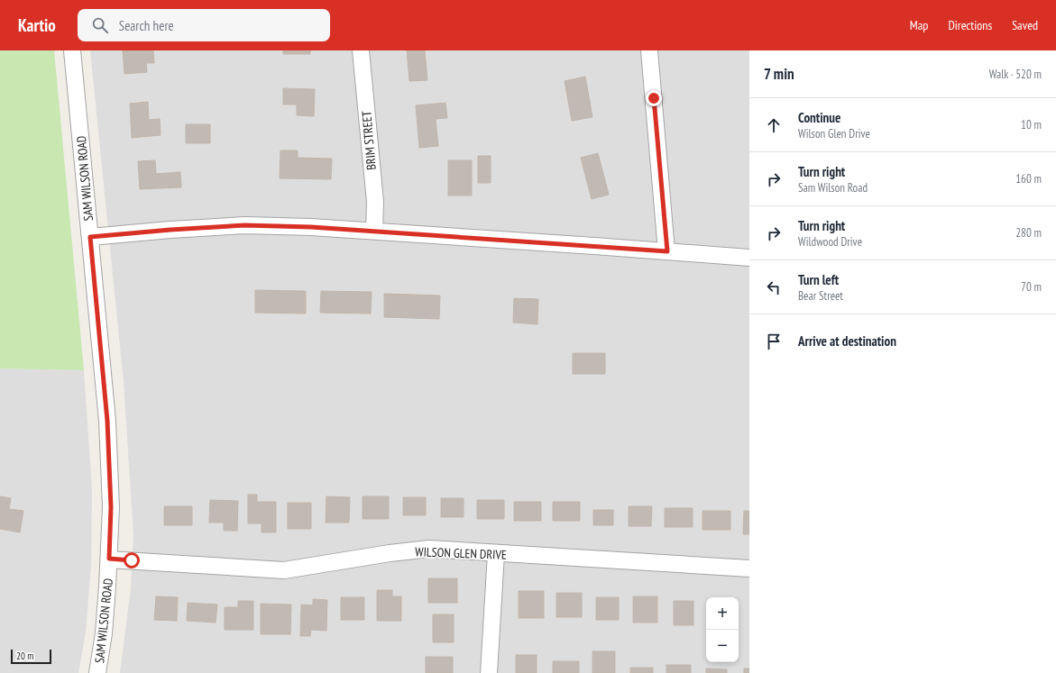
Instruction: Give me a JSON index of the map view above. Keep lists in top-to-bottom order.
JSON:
{
  "streets": {
    "street": ["BRIM STREET", "SAM WILSON ROAD", "WILSON GLEN DRIVE"]
  },
  "crossings": [
    ["SAM WILSON ROAD", "WILSON GLEN DRIVE"]
  ],
  "scale_bar": "20 m",
  "page": {
    "header": "Kartio",
    "search": "Search here",
    "nav": ["Map", "Directions", "Saved"],
    "heading": ["7 min", "Walk · 520 m"],
    "list": [
      ["Continue", "Wilson Glen Drive", "10 m"],
      ["Turn right", "Sam Wilson Road", "160 m"],
      ["Turn right", "Wildwood Drive", "280 m"],
      ["Turn left", "Bear Street", "70 m"],
      "Arrive at destination"
    ],
    "map_buttons": ["+", "−"],
    "scale": "20 m"
  }
}
